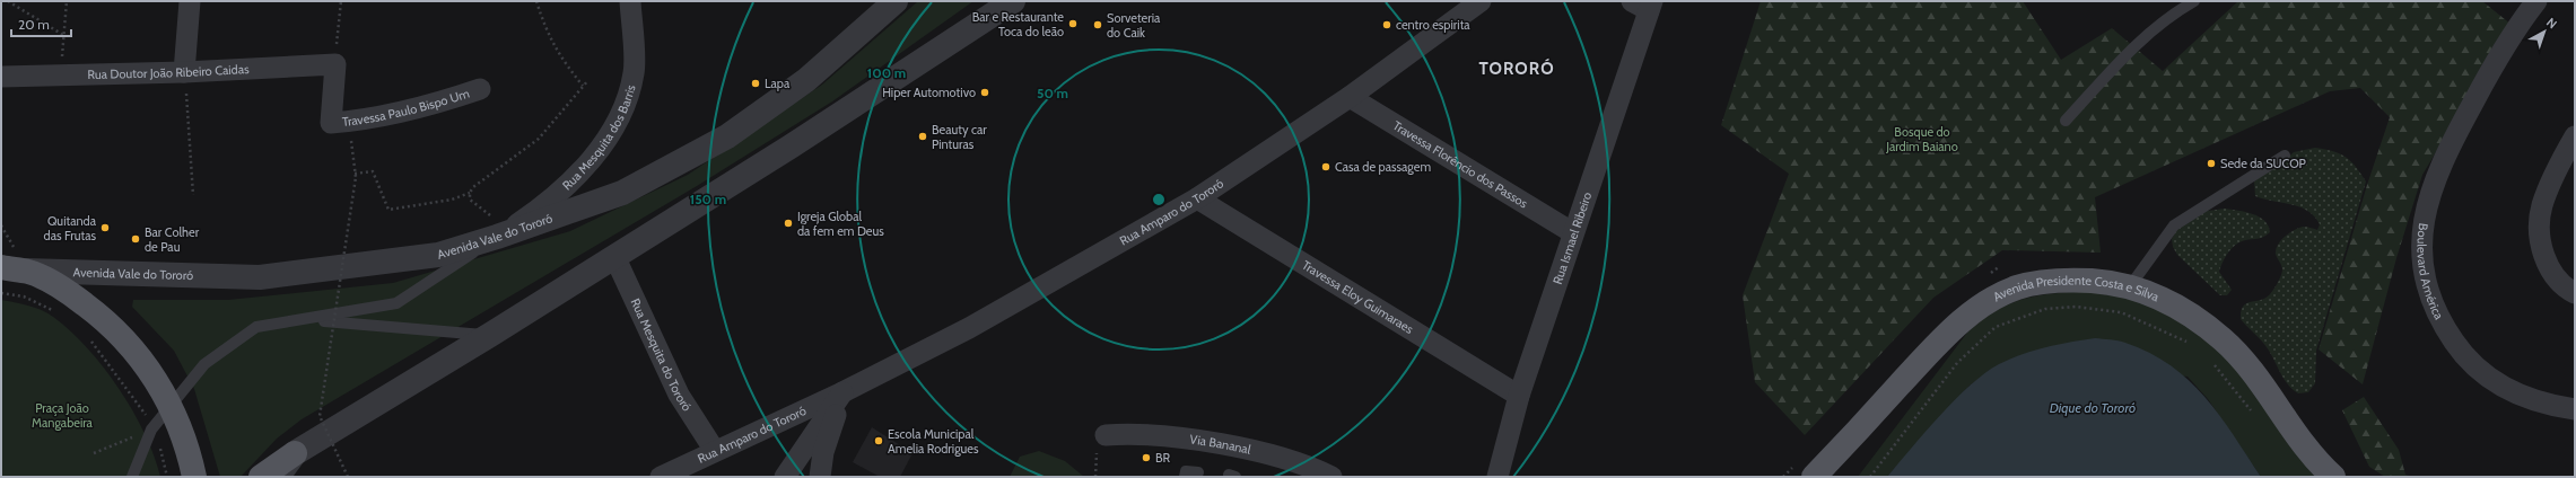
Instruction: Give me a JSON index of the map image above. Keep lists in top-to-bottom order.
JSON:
{
  "streets": {
    "main road": ["Avenida Presidente Costa e Silva"],
    "street": [
      "Rua Doutor João Ribeiro Caidas",
      "Travessa Paulo Bispo Um",
      "Rua Mesquita dos Barris",
      "Travessa Florêncio dos Passos",
      "Rua Amparo do Tororó",
      "Avenida Vale do Tororó",
      "Rua Ismael Ribeiro",
      "Boulevard América",
      "Travessa Eloy Guimaraes",
      "Rua Mesquita do Tororó",
      "Via Bananal"
    ]
  },
  "crossings": [
    ["Rua Mesquita dos Barris", "Avenida Vale do Tororó"],
    ["Travessa Florêncio dos Passos", "Rua Amparo do Tororó"],
    ["Travessa Florêncio dos Passos", "Rua Ismael Ribeiro"],
    ["Rua Amparo do Tororó", "Travessa Eloy Guimaraes"],
    ["Rua Amparo do Tororó", "Rua Mesquita do Tororó"],
    ["Rua Ismael Ribeiro", "Travessa Eloy Guimaraes"]
  ],
  "districts": ["TORORÓ"],
  "water": ["Dique do Tororó"],
  "parks": ["Bosque do Jardim Baiano", "Praça João Mangabeira"],
  "places": [
    "Bar e Restaurante Toca do leão",
    "Sorveteria do Caik",
    "centro espirita",
    "Lapa",
    "Hiper Automotivo",
    "Beauty car Pinturas",
    "Sede da SUCOP",
    "Casa de passagem",
    "Igreja Global da fem em Deus",
    "Quitanda das Frutas",
    "Bar Colher de Pau",
    "Escola Municipal Amelia Rodrigues",
    "BR"
  ],
  "scale_bar": "20 m",
  "north": "top right",
  "rings": ["100 m", "50 m", "150 m"]
}
